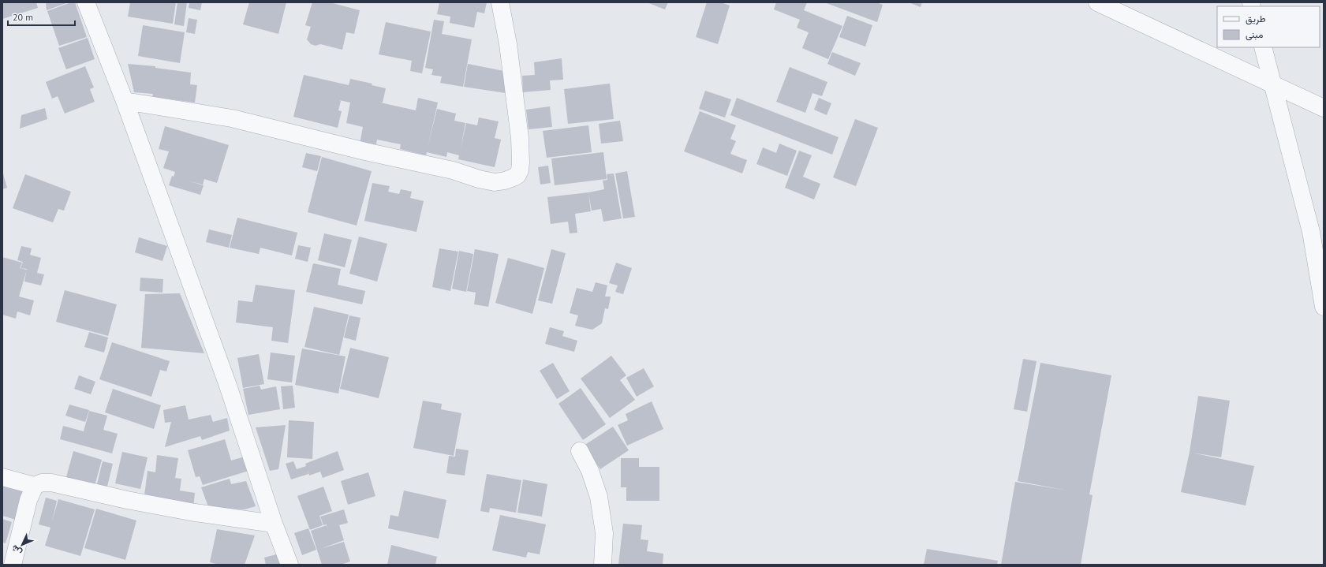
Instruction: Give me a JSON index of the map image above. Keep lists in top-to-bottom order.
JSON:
{
  "legend": ["طريق", "مبنى"],
  "scale_bar": "20 m",
  "north": "bottom left"
}
